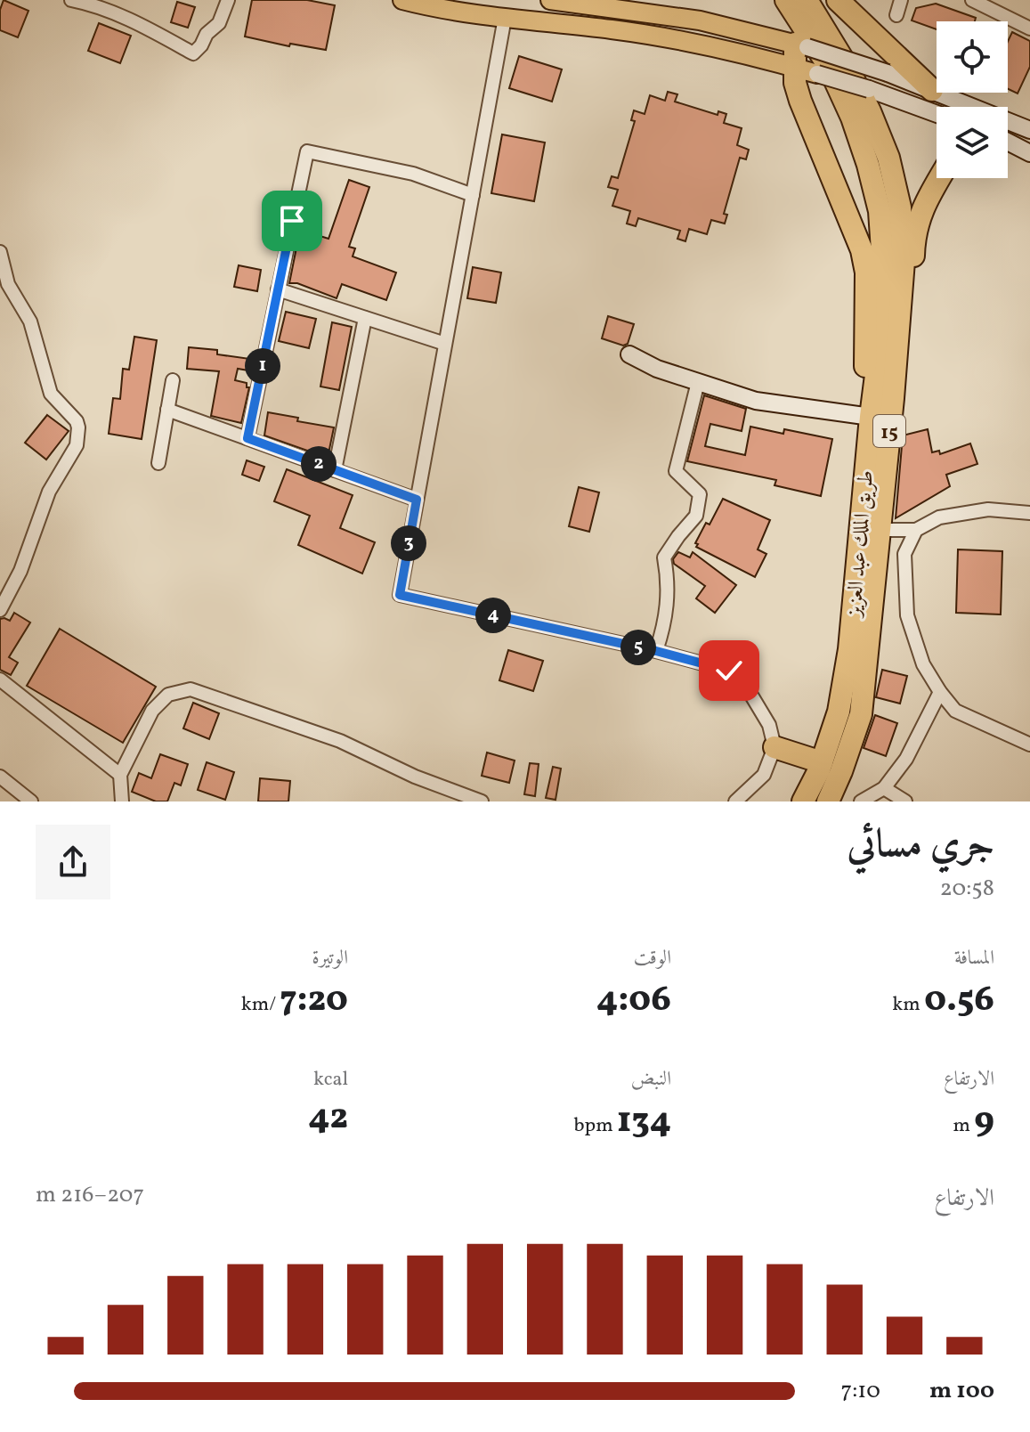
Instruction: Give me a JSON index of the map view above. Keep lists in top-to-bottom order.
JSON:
{
  "streets": {
    "highway": ["15", "طريق الملك عبد العزيز"]
  },
  "page": {
    "pins": [
      "1",
      "2",
      "3",
      "4",
      "5"
    ],
    "heading": ["جري مسائي", "20:58"],
    "stats": [
      ["المسافة", "0.56 km"],
      ["الوقت", "4:06"],
      ["الوتيرة", "7:20 /km"],
      ["الارتفاع", "9 m"],
      ["النبض", "134 bpm"],
      ["kcal", "42"]
    ],
    "chart": ["الارتفاع", "207–216 m"],
    "list": [
      {
        "name": "100 m",
        "note": "7:10"
      }
    ]
  }
}
